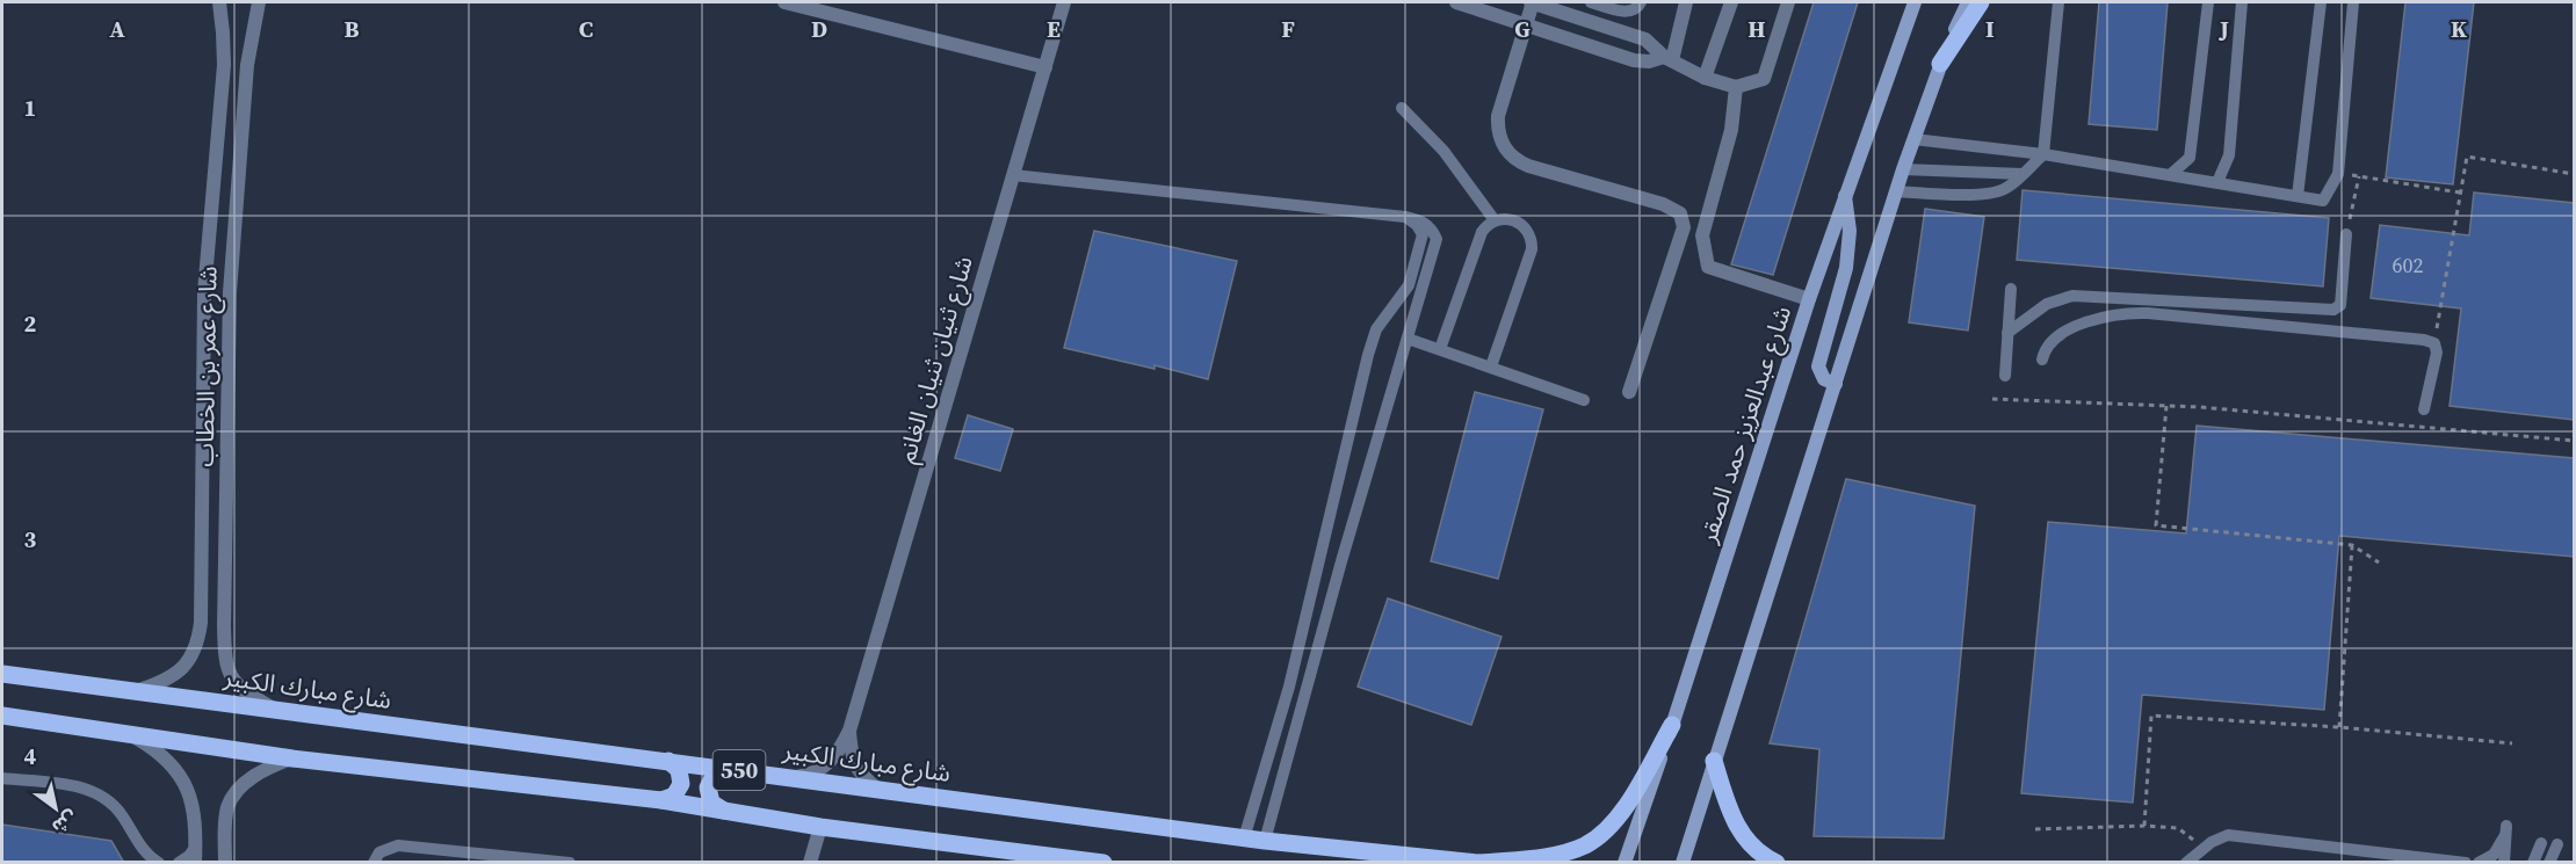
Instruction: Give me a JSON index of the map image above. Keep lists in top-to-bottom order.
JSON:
{
  "streets": {
    "main road": ["شارع عبدالعزيز حمد الصقر", "شارع مبارك الكبير", "550"],
    "street": ["شارع ثنيان ثنيان الغانم", "شارع عمر بن الخطاب"]
  },
  "crossings": [
    ["شارع عمر بن الخطاب", "شارع مبارك الكبير"],
    ["شارع عبدالعزيز حمد الصقر", "شارع مبارك الكبير"]
  ],
  "house_numbers": ["602"],
  "north": "bottom right",
  "grid": {
    "columns": [
      "A",
      "B",
      "C",
      "D",
      "E",
      "F",
      "G",
      "H",
      "I",
      "J",
      "K"
    ],
    "rows": [
      "1",
      "2",
      "3",
      "4"
    ]
  }
}
